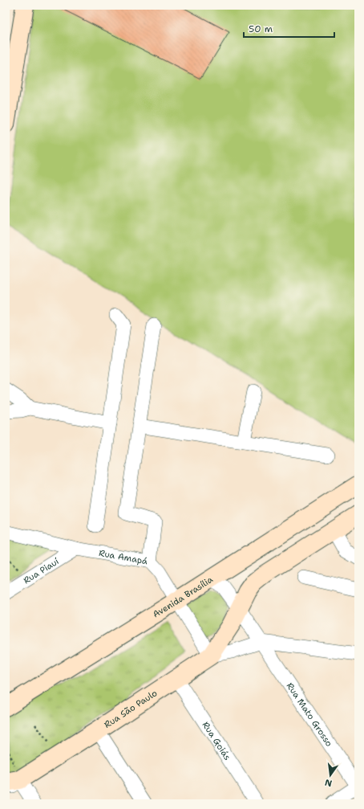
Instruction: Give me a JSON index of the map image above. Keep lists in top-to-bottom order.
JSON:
{
  "streets": {
    "main road": ["Avenida Brasília", "Rua São Paulo"],
    "street": [
      "Rua Amapá",
      "Rua Piauí",
      "Rua Mato Grosso",
      "Rua Goiás"
    ]
  },
  "crossings": [
    ["Rua Amapá", "Rua Piauí"],
    ["Rua Amapá", "Avenida Brasília"],
    ["Rua Amapá", "Rua São Paulo"],
    ["Rua São Paulo", "Rua Mato Grosso"],
    ["Rua São Paulo", "Rua Goiás"]
  ],
  "scale_bar": "50 m",
  "north": "bottom"
}
